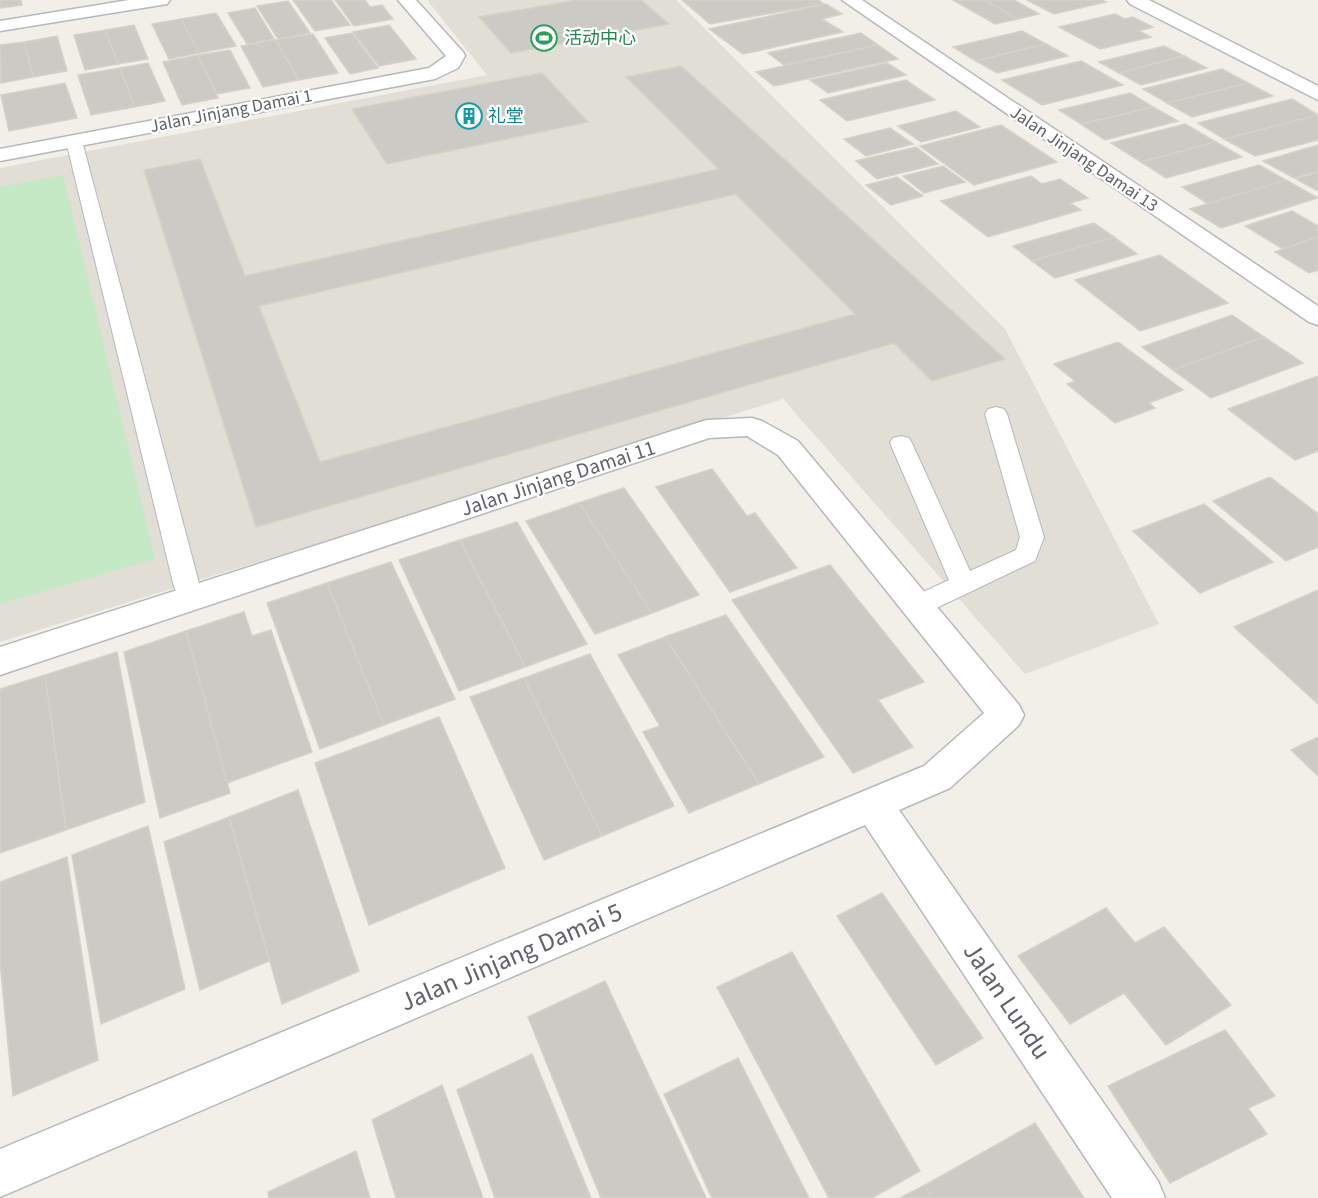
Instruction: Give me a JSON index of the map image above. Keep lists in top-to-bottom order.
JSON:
{
  "streets": {
    "street": [
      "Jalan Jinjang Damai 1",
      "Jalan Jinjang Damai 13",
      "Jalan Jinjang Damai 11",
      "Jalan Jinjang Damai 5",
      "Jalan Lundu"
    ]
  },
  "crossings": [
    ["Jalan Jinjang Damai 11", "Jalan Jinjang Damai 5"],
    ["Jalan Jinjang Damai 5", "Jalan Lundu"]
  ],
  "places": {
    "sports": ["活动中心"],
    "building": ["礼堂"]
  }
}
